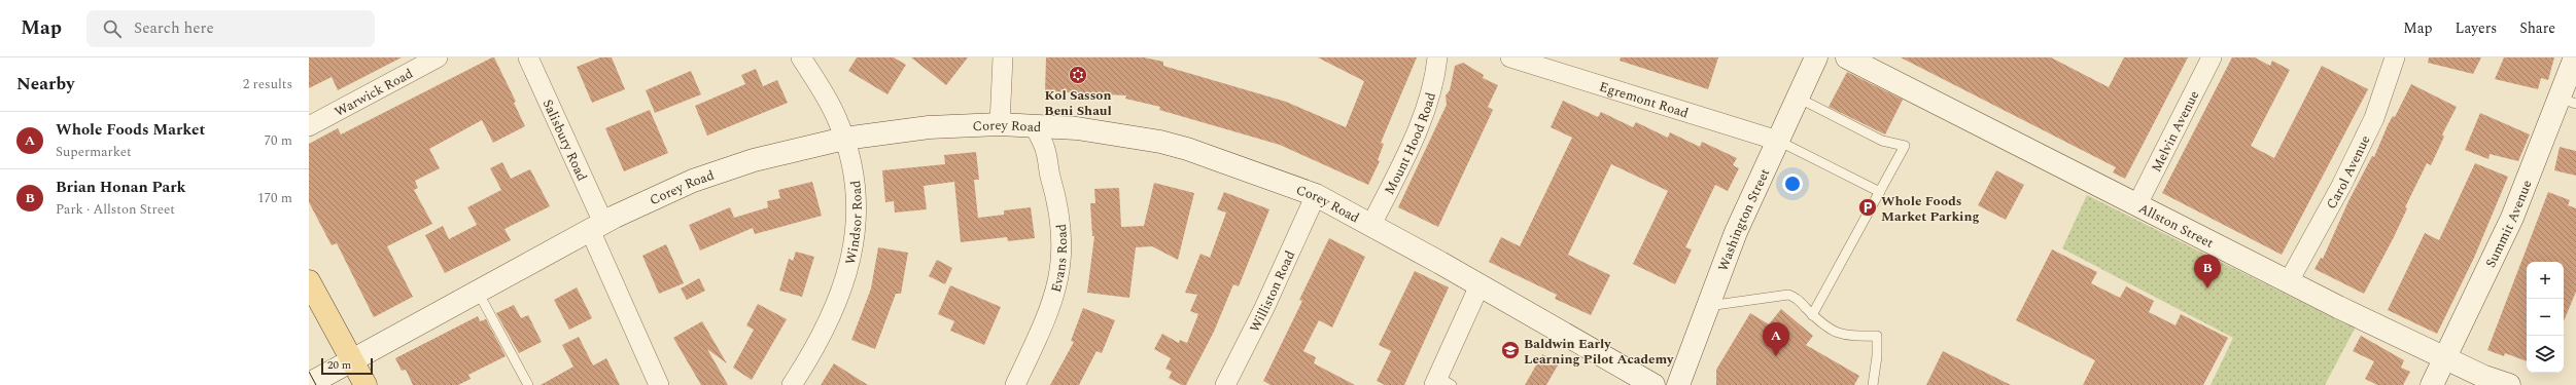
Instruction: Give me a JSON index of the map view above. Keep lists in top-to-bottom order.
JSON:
{
  "streets": {
    "street": [
      "Warwick Road",
      "Egremont Road",
      "Corey Road",
      "Melvin Avenue",
      "Salisbury Road",
      "Mount Hood Road",
      "Carol Avenue",
      "Washington Street",
      "Windsor Road",
      "Allston Street",
      "Summit Avenue",
      "Evans Road",
      "Williston Road"
    ]
  },
  "crossings": [
    ["Egremont Road", "Washington Street"],
    ["Corey Road", "Salisbury Road"],
    ["Corey Road", "Mount Hood Road"],
    ["Corey Road", "Windsor Road"],
    ["Corey Road", "Evans Road"],
    ["Corey Road", "Williston Road"],
    ["Melvin Avenue", "Allston Street"],
    ["Carol Avenue", "Allston Street"],
    ["Allston Street", "Summit Avenue"]
  ],
  "places": {
    "synagogue": ["Kol Sasson Beni Shaul"],
    "parking": ["Whole Foods Market Parking"],
    "school or university": ["Baldwin Early Learning Pilot Academy"]
  },
  "scale_bar": "20 m",
  "page": {
    "header": "Map",
    "search": "Search here",
    "nav": ["Map", "Layers", "Share"],
    "heading": ["Nearby", "2 results"],
    "list": [
      {
        "mark": "A",
        "name": "Whole Foods Market",
        "note": "Supermarket",
        "value": "70 m"
      },
      {
        "mark": "B",
        "name": "Brian Honan Park",
        "note": "Park · Allston Street",
        "value": "170 m"
      }
    ],
    "pins": ["B", "A"],
    "map_buttons": ["+", "−"],
    "scale": "20 m"
  }
}
